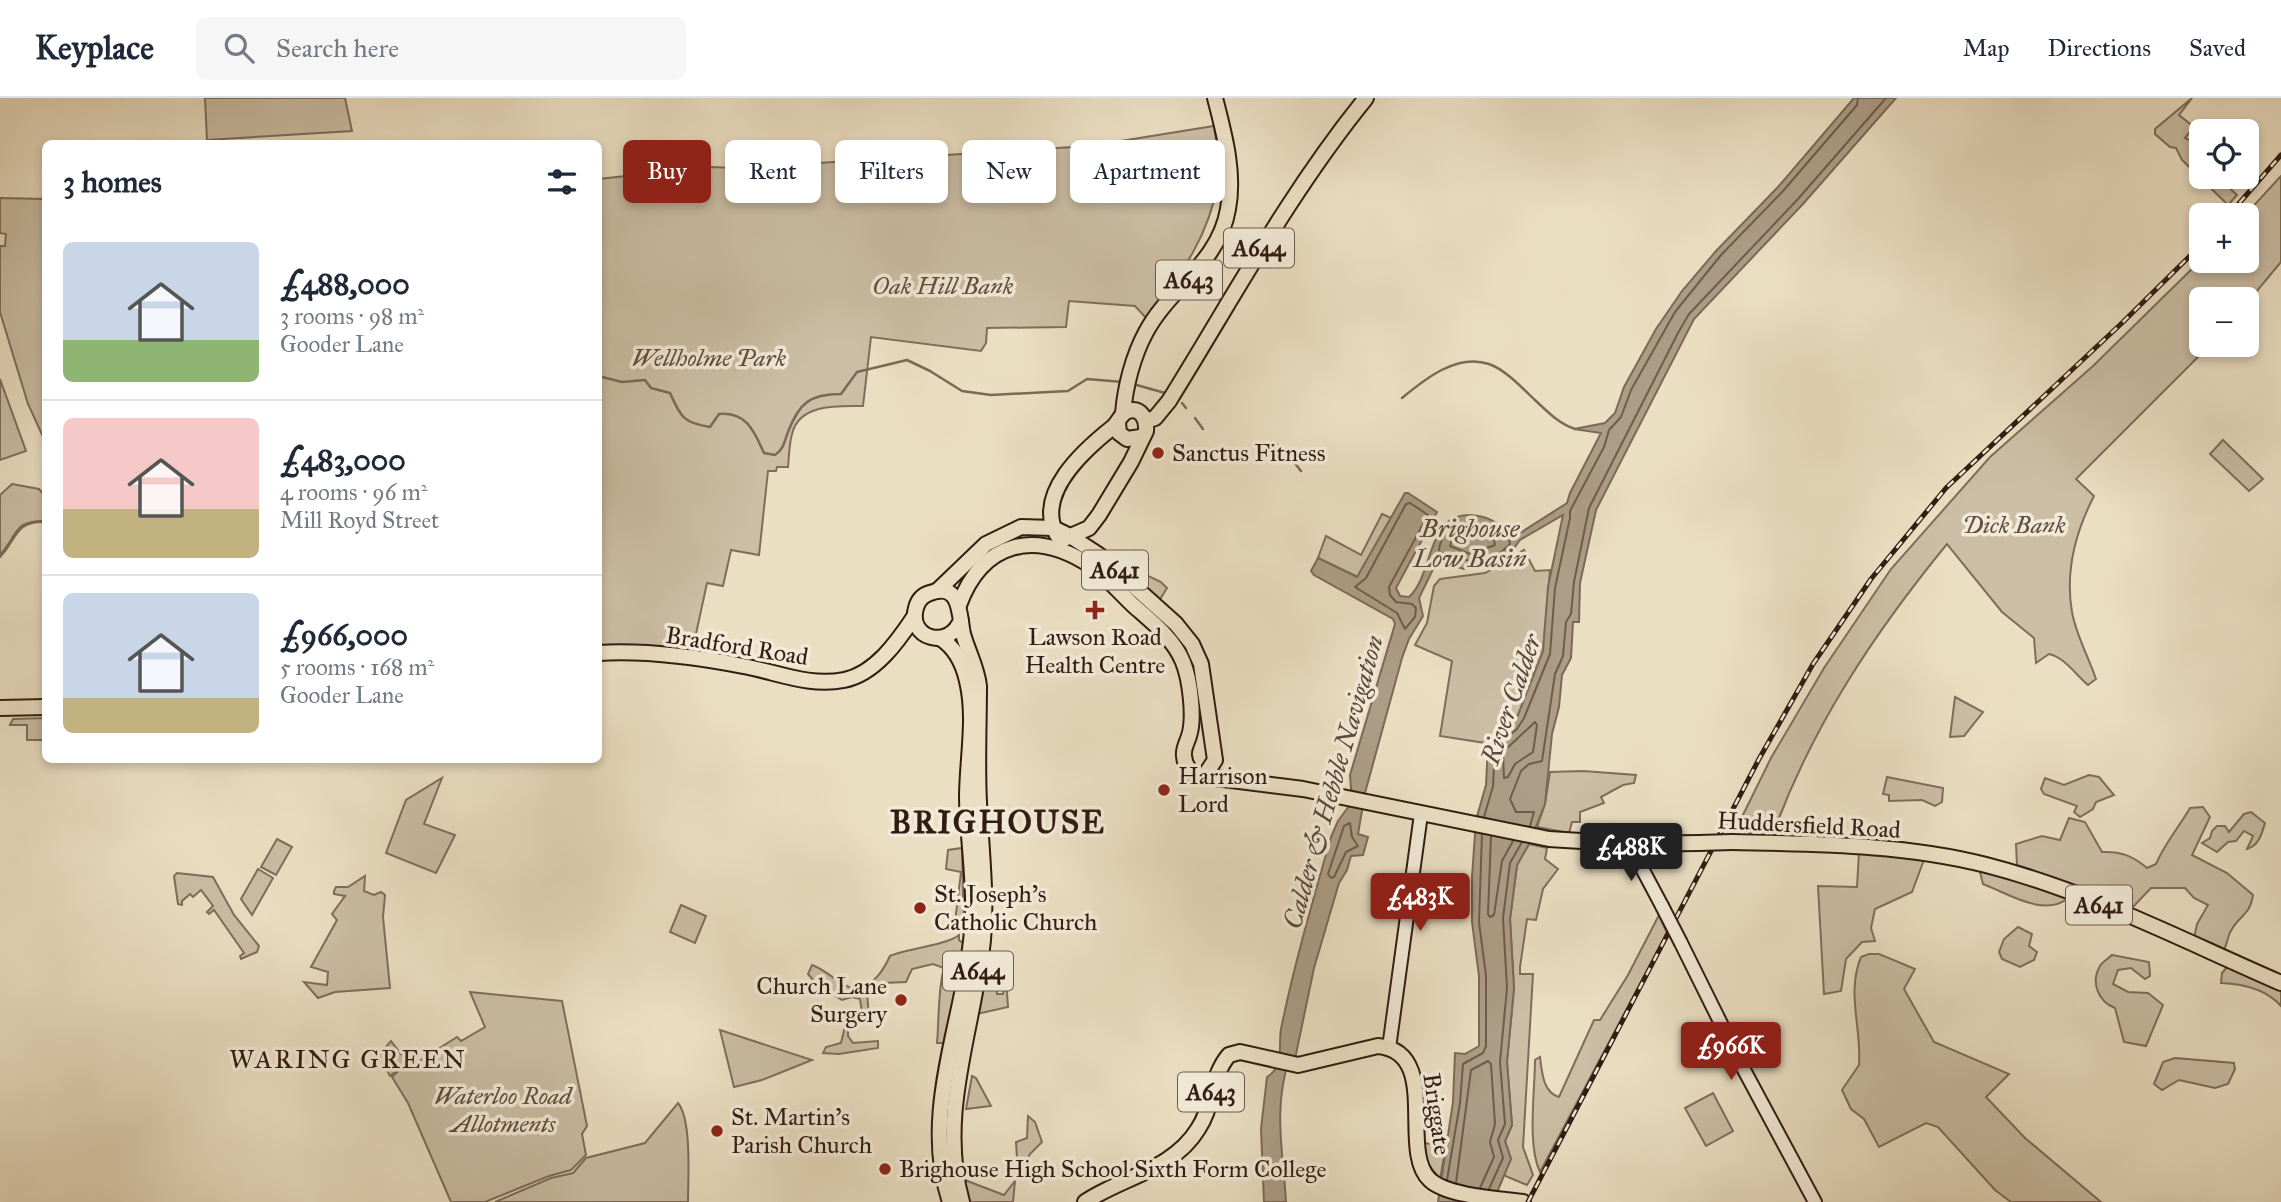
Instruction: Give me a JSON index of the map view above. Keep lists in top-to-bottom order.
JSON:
{
  "streets": {
    "main road": [
      "A644",
      "A643",
      "A641",
      "Bradford Road",
      "Huddersfield Road",
      "Briggate"
    ]
  },
  "crossings": [
    ["A644", "A643"],
    ["A644", "A641"],
    ["A644", "Bradford Road"],
    ["A643", "A641"],
    ["A643", "Briggate"]
  ],
  "districts": ["BRIGHOUSE", "WARING GREEN"],
  "water": ["Brighouse Low Basin", "River Calder", "Calder & Hebble Navigation"],
  "parks": [
    "Oak Hill Bank",
    "Wellholme Park",
    "Dick Bank",
    "Waterloo Road Allotments"
  ],
  "places": {
    "other": [
      "Sanctus Fitness",
      "Harrison Lord",
      "St. Joseph's Catholic Church",
      "Church Lane Surgery",
      "St. Martin's Parish Church",
      "Brighouse High School Sixth Form College"
    ],
    "health": ["Lawson Road Health Centre"]
  },
  "page": {
    "header": "Keyplace",
    "search": "Search here",
    "nav": ["Map", "Directions", "Saved"],
    "map_buttons": ["+", "−"],
    "chip": [
      "Buy",
      "Rent",
      "Filters",
      "New",
      "Apartment"
    ],
    "heading": "3 homes",
    "list": [
      {
        "name": "£488,000",
        "note": "3 rooms · 98 m² · Gooder Lane"
      },
      {
        "name": "£483,000",
        "note": "4 rooms · 96 m² · Mill Royd Street"
      },
      {
        "name": "£966,000",
        "note": "5 rooms · 168 m² · Gooder Lane"
      }
    ],
    "price": ["£488K", "£483K", "£966K"]
  }
}
